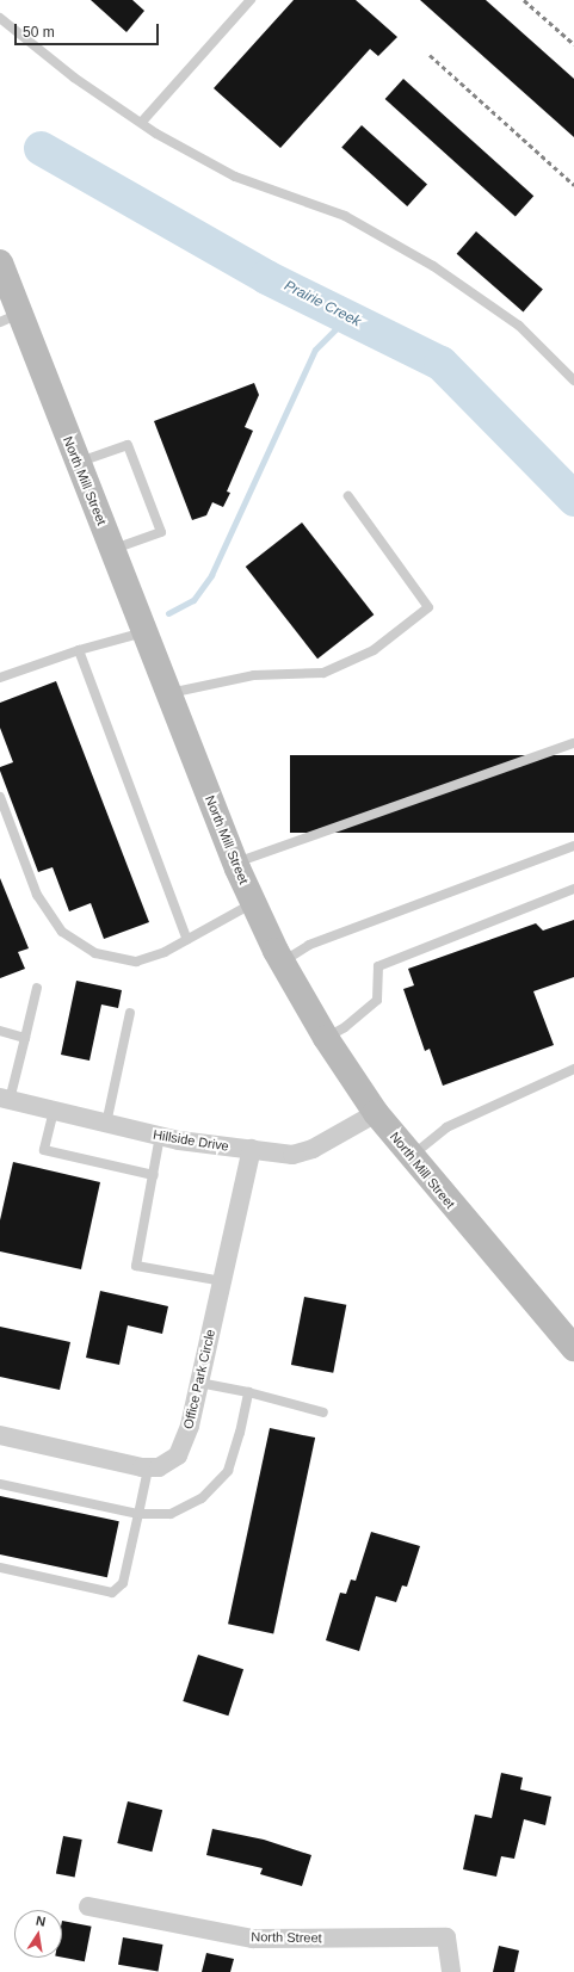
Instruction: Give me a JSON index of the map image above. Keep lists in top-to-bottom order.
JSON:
{
  "streets": {
    "main road": ["North Mill Street"],
    "street": ["Hillside Drive", "Office Park Circle", "North Street"]
  },
  "crossings": [
    ["North Mill Street", "Hillside Drive"],
    ["Hillside Drive", "Office Park Circle"]
  ],
  "water": ["Prairie Creek"],
  "scale_bar": "50 m",
  "north": "top"
}
